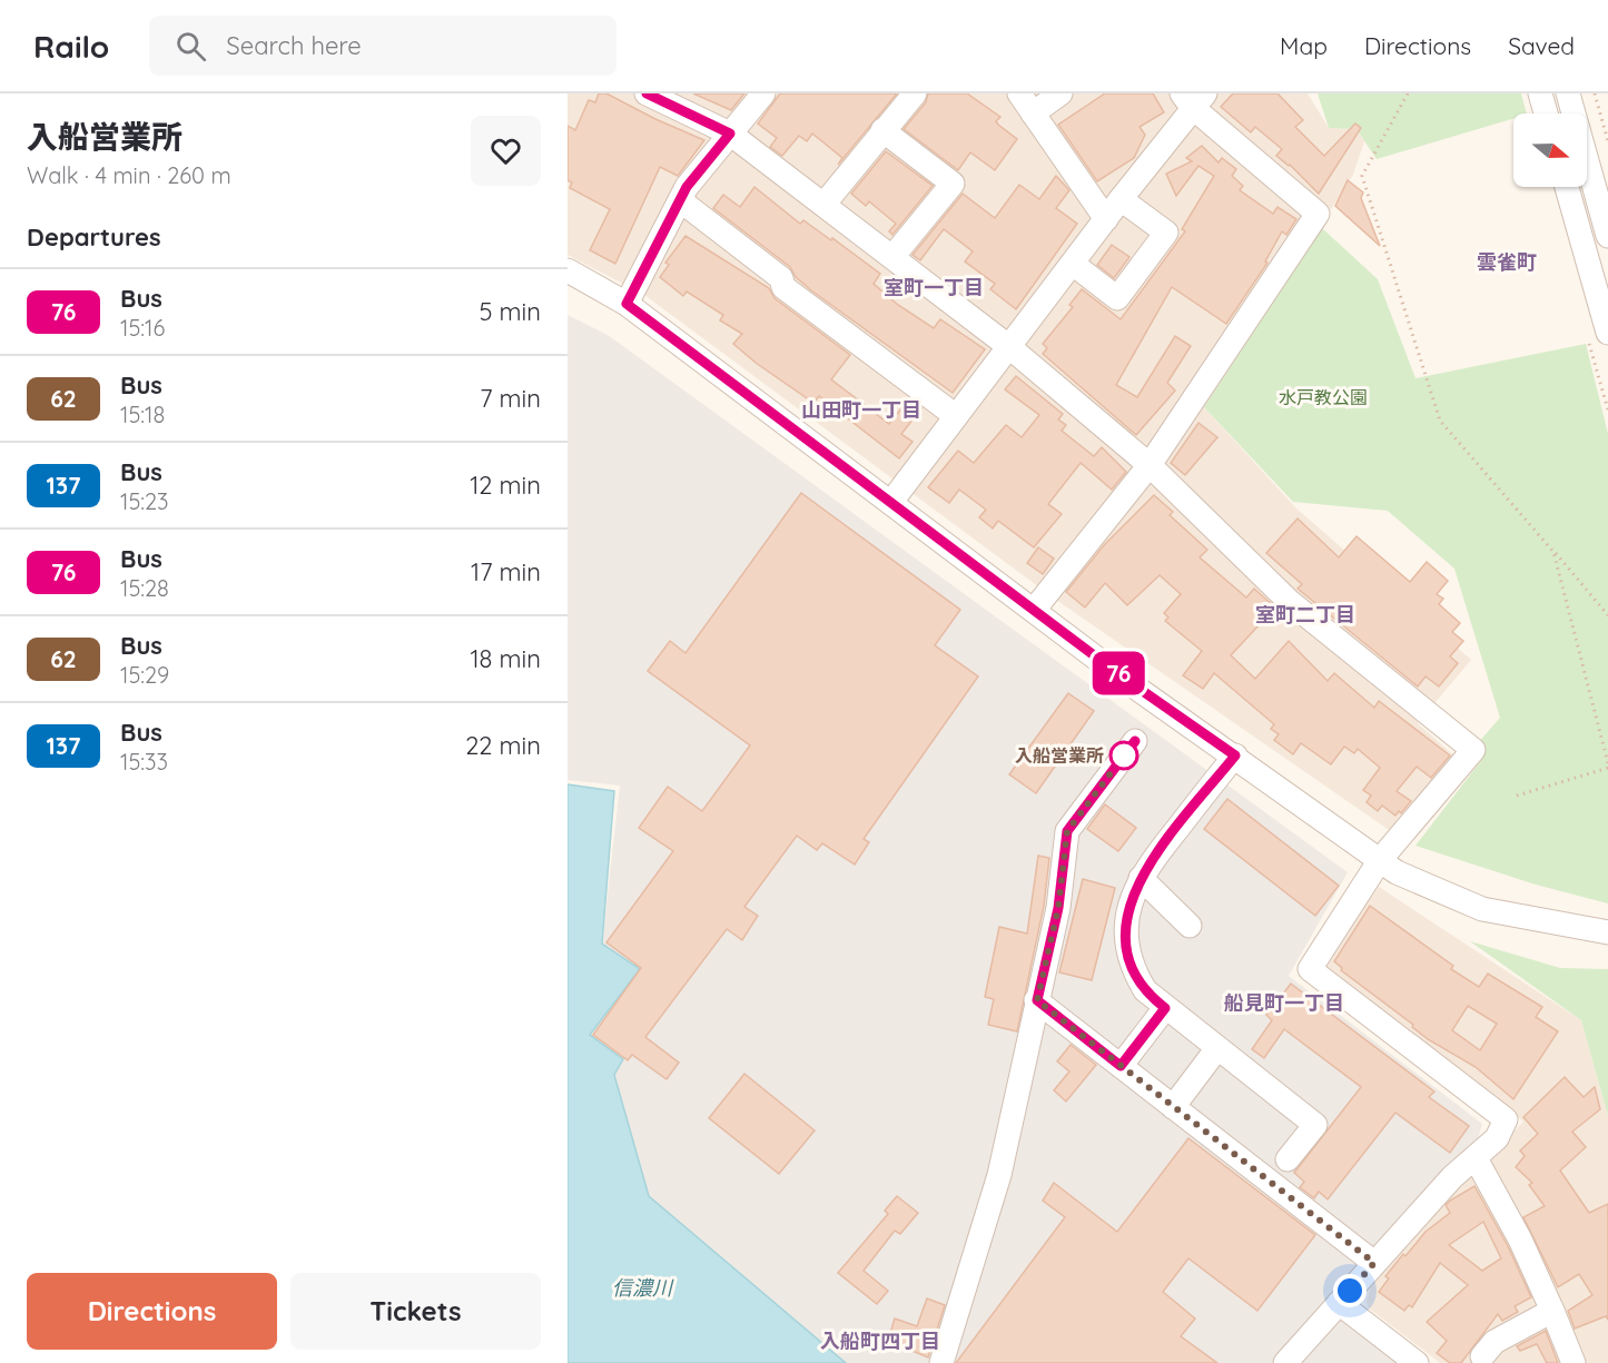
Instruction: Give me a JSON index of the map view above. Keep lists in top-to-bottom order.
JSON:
{
  "districts": [
    "雲雀町",
    "室町一丁目",
    "山田町一丁目",
    "室町二丁目",
    "船見町一丁目",
    "入船町四丁目"
  ],
  "water": ["信濃川"],
  "parks": ["水戸教公園"],
  "places": ["入船営業所"],
  "lines": ["bus line 76"],
  "north": "right",
  "page": {
    "header": "Railo",
    "search": "Search here",
    "nav": ["Map", "Directions", "Saved"],
    "heading": [
      ["入船営業所", "Walk · 4 min · 260 m"],
      "Departures"
    ],
    "on_map": "76",
    "list": [
      {
        "mark": "76",
        "name": "Bus",
        "note": "15:16",
        "value": "5 min"
      },
      {
        "mark": "62",
        "name": "Bus",
        "note": "15:18",
        "value": "7 min"
      },
      {
        "mark": "137",
        "name": "Bus",
        "note": "15:23",
        "value": "12 min"
      },
      {
        "mark": "76",
        "name": "Bus",
        "note": "15:28",
        "value": "17 min"
      },
      {
        "mark": "62",
        "name": "Bus",
        "note": "15:29",
        "value": "18 min"
      },
      {
        "mark": "137",
        "name": "Bus",
        "note": "15:33",
        "value": "22 min"
      }
    ],
    "buttons": ["Directions", "Tickets"]
  }
}
